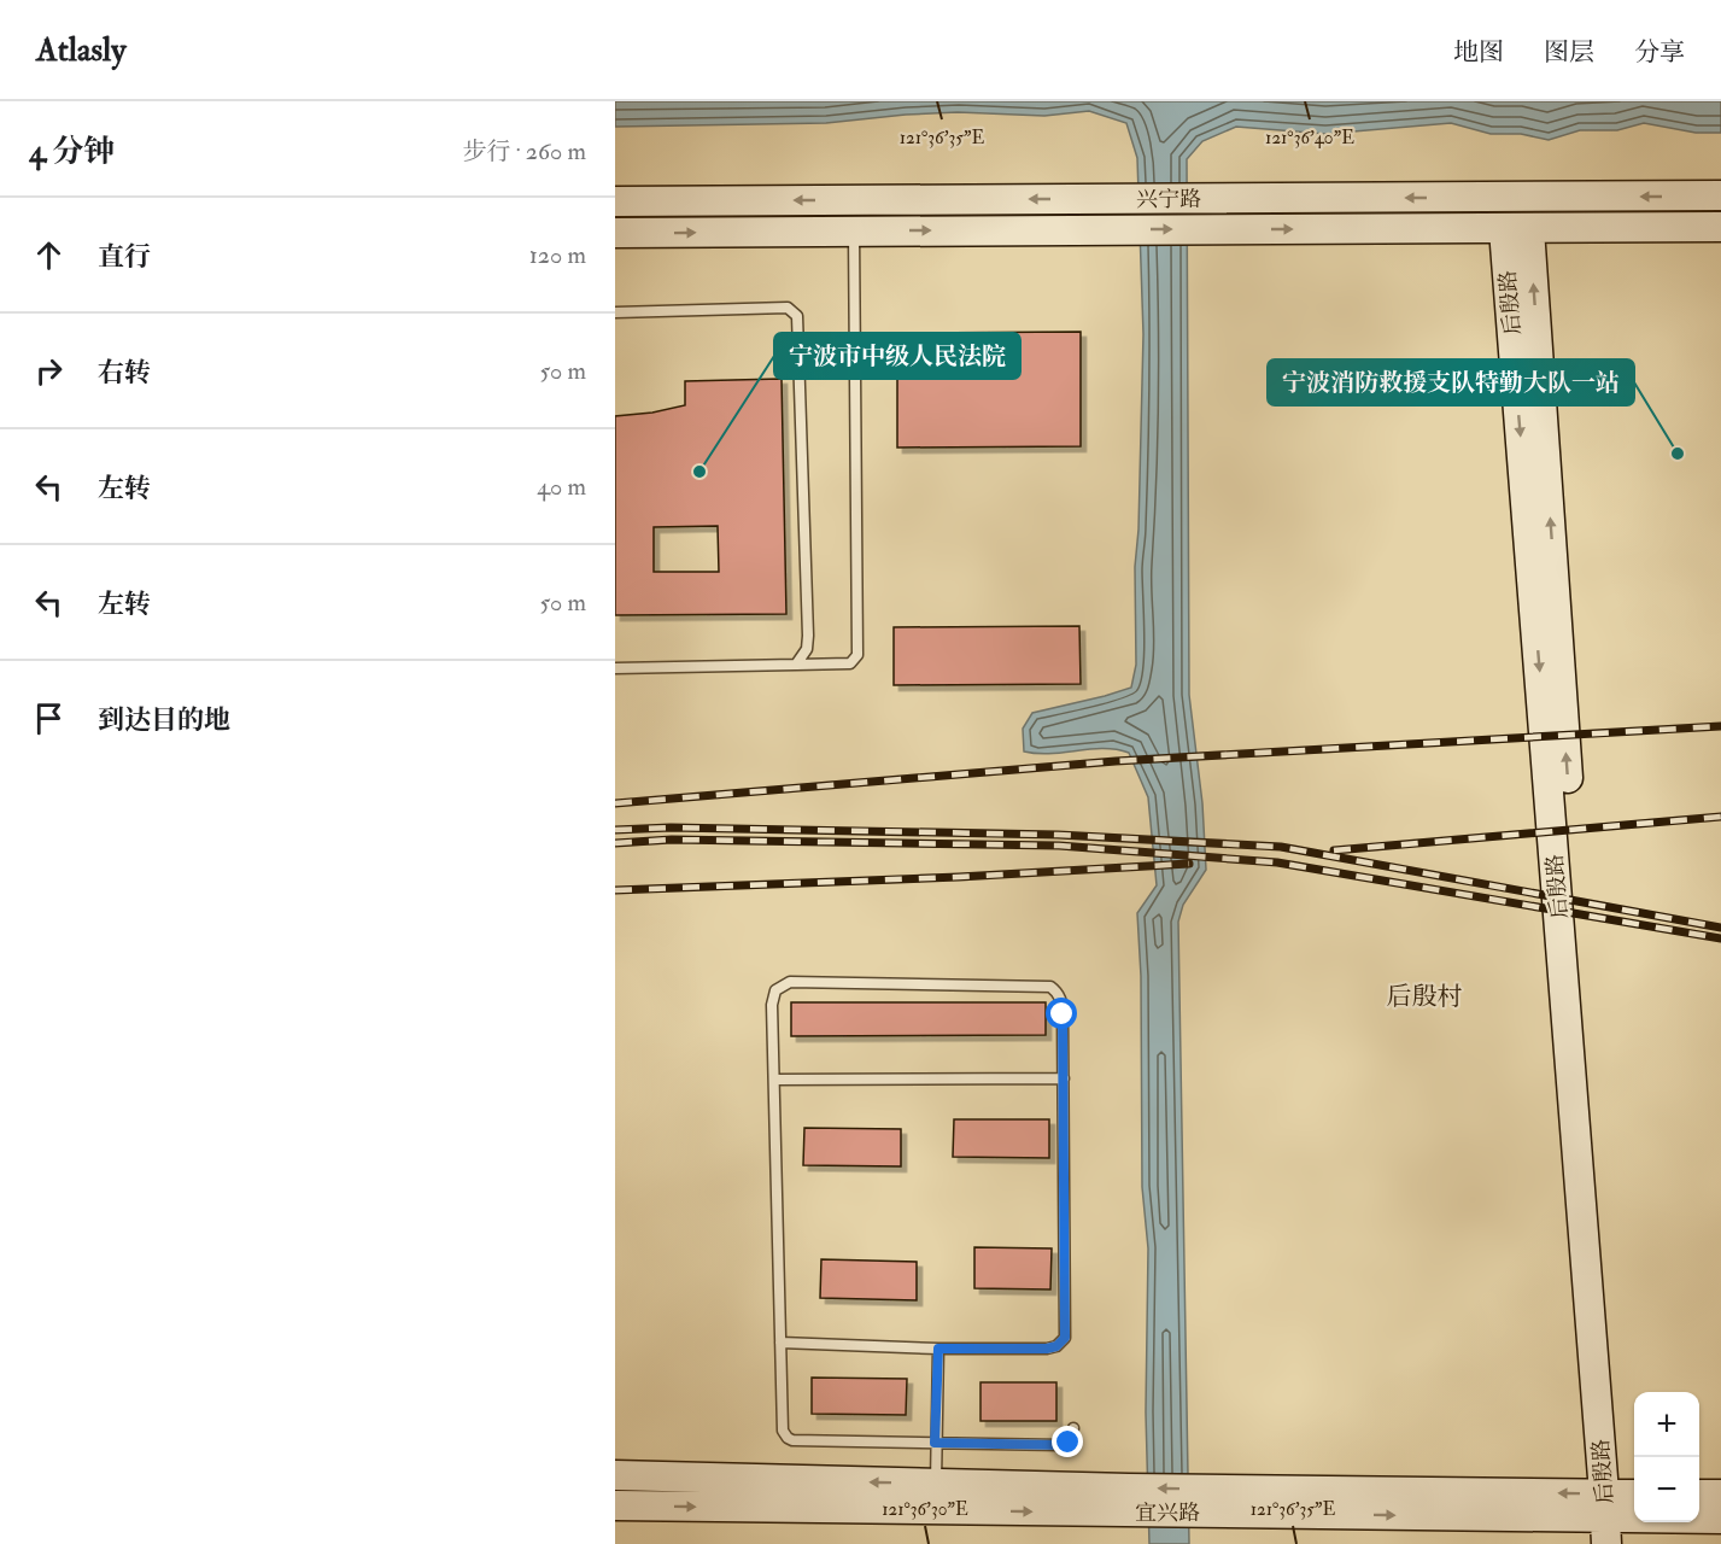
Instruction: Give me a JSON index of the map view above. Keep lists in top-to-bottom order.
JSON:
{
  "streets": {
    "main road": ["兴宁路", "后殷路", "宜兴路"]
  },
  "crossings": [
    ["后殷路", "宜兴路"]
  ],
  "districts": ["后殷村"],
  "places": ["宁波消防救援支队特勤大队一站", "宁波市中级人民法院"],
  "page": {
    "header": "Atlasly",
    "nav": ["地图", "图层", "分享"],
    "heading": ["4 分钟", "步行 · 260 m"],
    "list": [
      ["直行", "120 m"],
      ["右转", "50 m"],
      ["左转", "40 m"],
      ["左转", "50 m"],
      "到达目的地"
    ],
    "map_buttons": ["+", "−"]
  },
  "coordinates": ["121°36'35\"E", "121°36'40\"E", "121°36'30\"E"]
}
